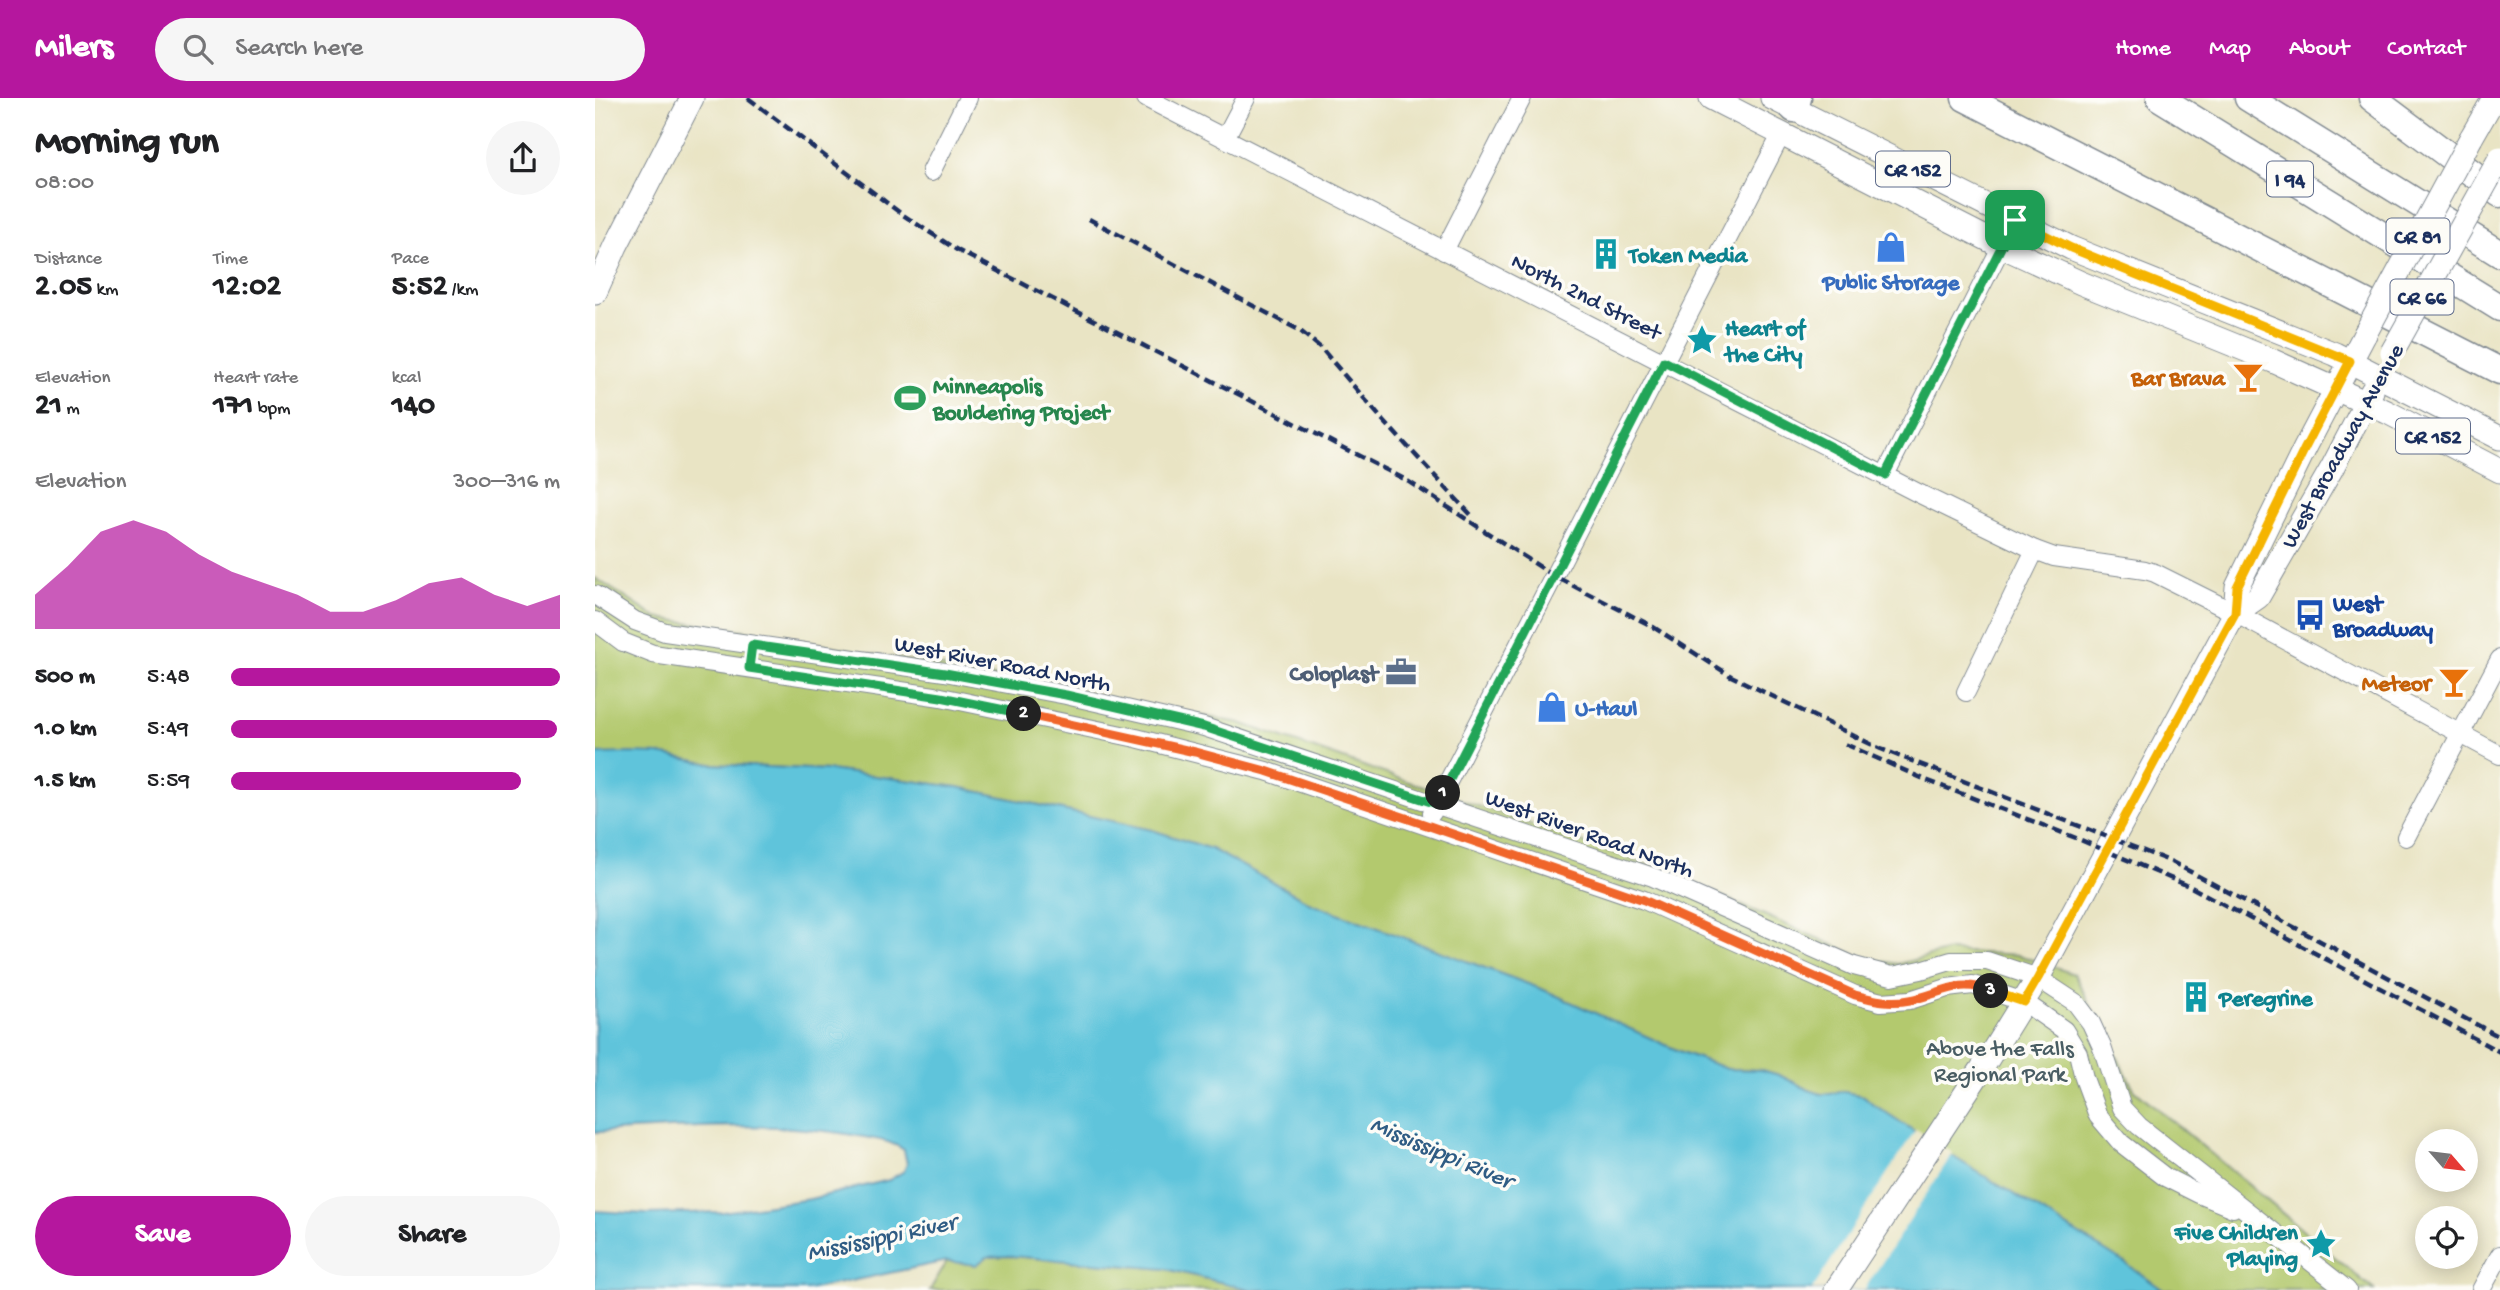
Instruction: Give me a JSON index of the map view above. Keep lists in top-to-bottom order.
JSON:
{
  "streets": {
    "highway": ["I 94"],
    "main road": [
      "CR 152",
      "CR 81",
      "CR 66",
      "West Broadway Avenue"
    ],
    "street": ["North 2nd Street", "West River Road North"]
  },
  "crossings": [
    ["CR 152", "West Broadway Avenue"],
    ["North 2nd Street", "West Broadway Avenue"],
    ["West Broadway Avenue", "West River Road North"]
  ],
  "water": ["Mississippi River"],
  "parks": ["Above the Falls Regional Park"],
  "places": {
    "shop": ["Public Storage", "U-Haul"],
    "building": ["Token Media", "Peregrine"],
    "place": ["Heart of the City", "Five Children Playing"],
    "bar": ["Bar Brava", "Meteor"],
    "sports": ["Minneapolis Bouldering Project"],
    "bus stop": ["West Broadway"],
    "office": ["Coloplast"]
  },
  "north": "bottom right",
  "page": {
    "header": "Milers",
    "search": "Search here",
    "nav": [
      "Home",
      "Map",
      "About",
      "Contact"
    ],
    "heading": ["Morning run", "08:00"],
    "stats": [
      ["Distance", "2.05 km"],
      ["Time", "12:02"],
      ["Pace", "5:52 /km"],
      ["Elevation", "21 m"],
      ["Heart rate", "171 bpm"],
      ["kcal", "140"]
    ],
    "chart": ["Elevation", "300–316 m"],
    "list": [
      {
        "name": "500 m",
        "note": "5:48"
      },
      {
        "name": "1.0 km",
        "note": "5:49"
      },
      {
        "name": "1.5 km",
        "note": "5:59"
      }
    ],
    "pins": ["2", "1", "3"],
    "buttons": ["Save", "Share"]
  }
}
